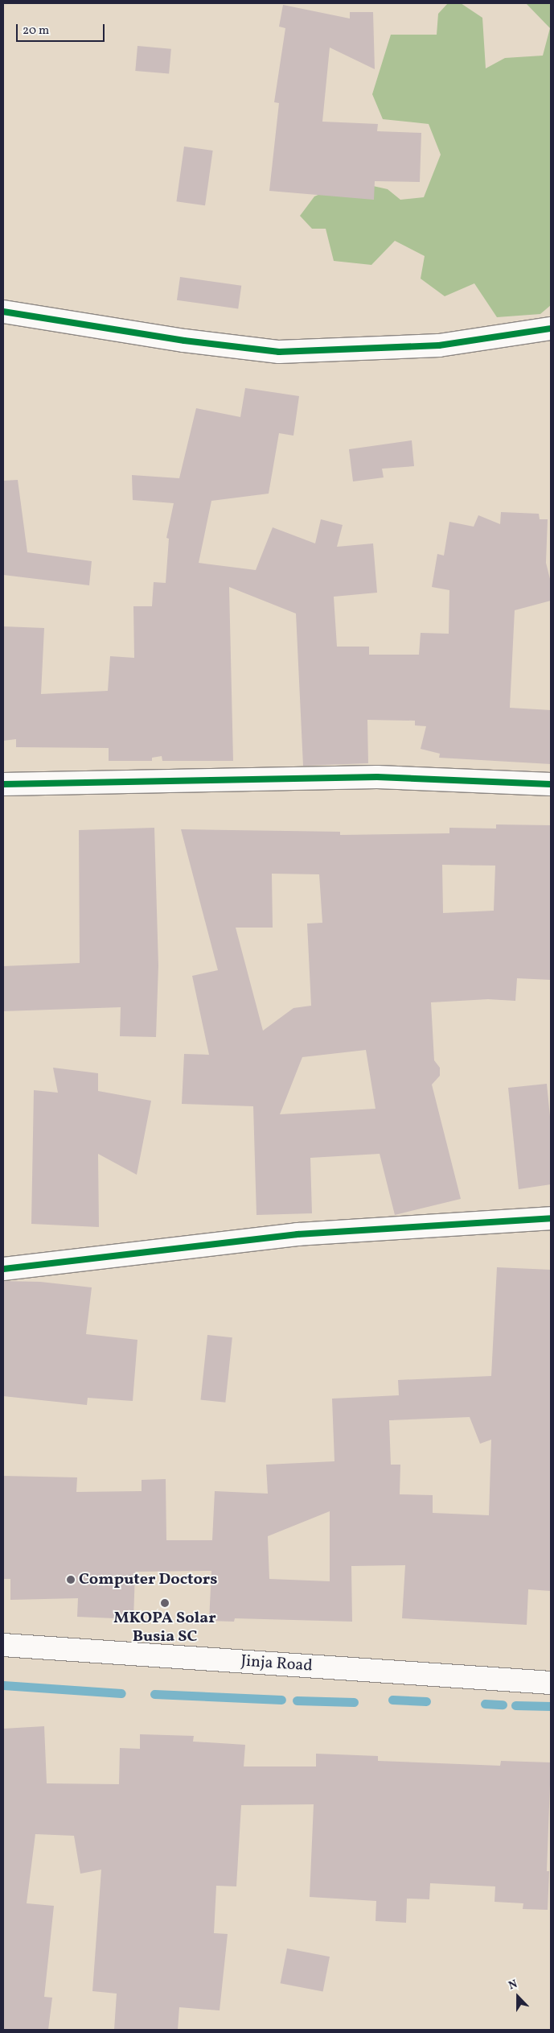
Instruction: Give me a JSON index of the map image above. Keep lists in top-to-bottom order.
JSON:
{
  "streets": {
    "street": ["Jinja Road"]
  },
  "places": ["Computer Doctors", "MKOPA Solar Busia SC"],
  "scale_bar": "20 m",
  "north": "top"
}
